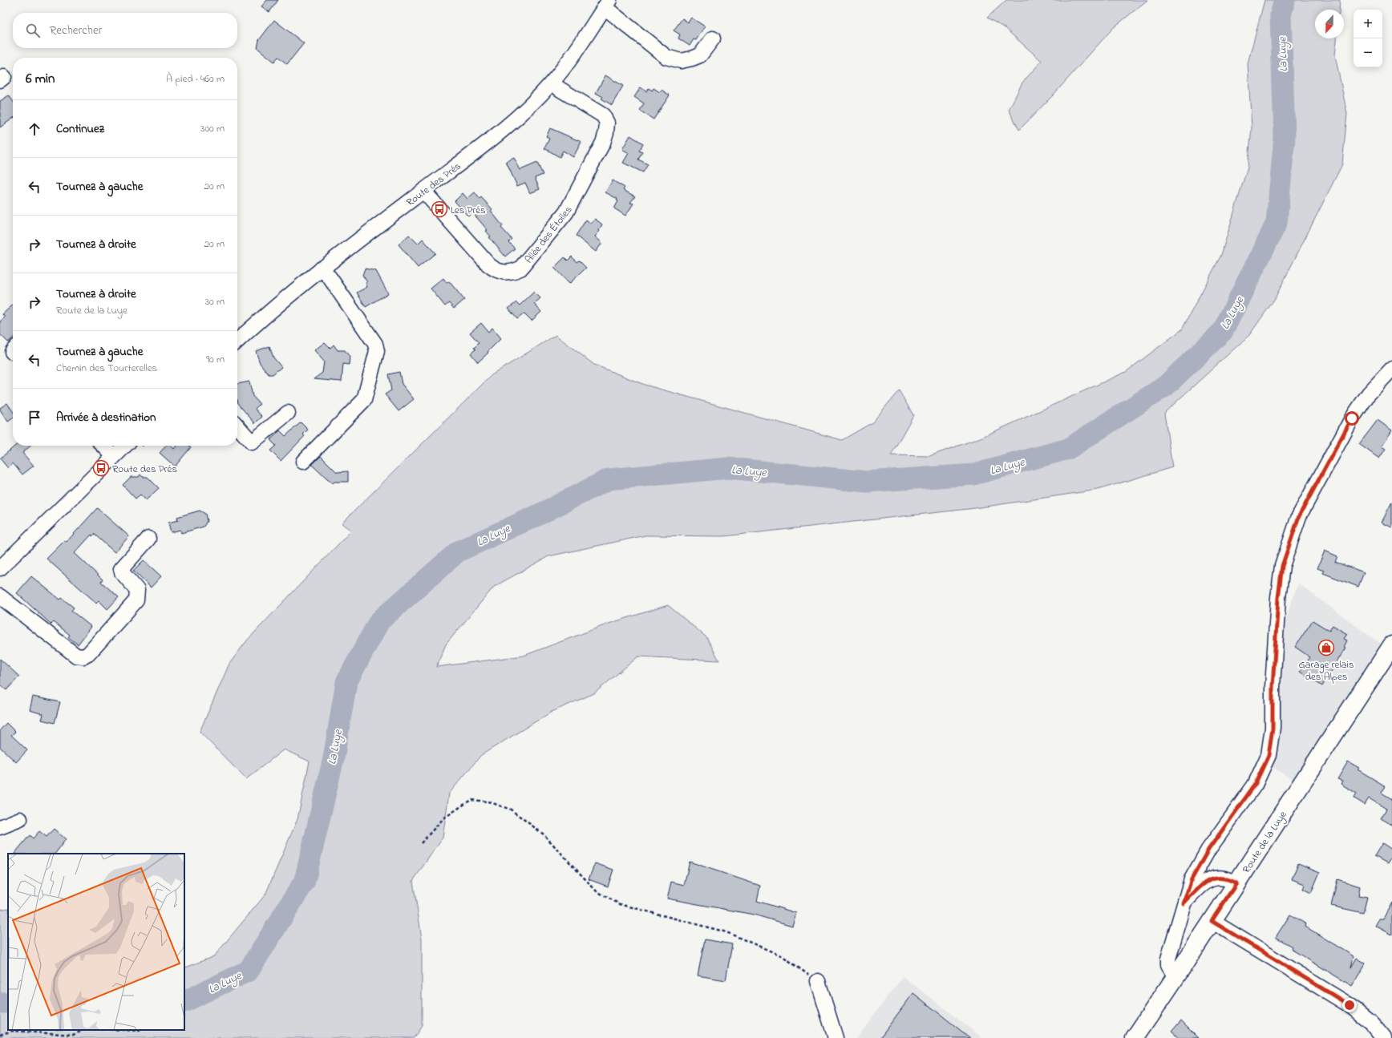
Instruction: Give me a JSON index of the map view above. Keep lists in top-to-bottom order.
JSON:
{
  "streets": {
    "main road": ["Route de la Luye"],
    "street": ["Route des Prés", "Allée des Étoiles"]
  },
  "crossings": [
    ["Route des Prés", "Allée des Étoiles"]
  ],
  "water": ["La Luye"],
  "places": {
    "bus stop": ["Les Prés", "Route des Prés"],
    "shop": ["Garage relais des Alpes"]
  },
  "north": "bottom",
  "page": {
    "map_buttons": ["+", "−"],
    "search": "Rechercher",
    "heading": ["6 min", "À pied · 460 m"],
    "list": [
      ["Continuez", "300 m"],
      ["Tournez à gauche", "20 m"],
      ["Tournez à droite", "20 m"],
      ["Tournez à droite", "Route de la Luye", "30 m"],
      ["Tournez à gauche", "Chemin des Tourterelles", "90 m"],
      "Arrivée à destination"
    ]
  }
}
